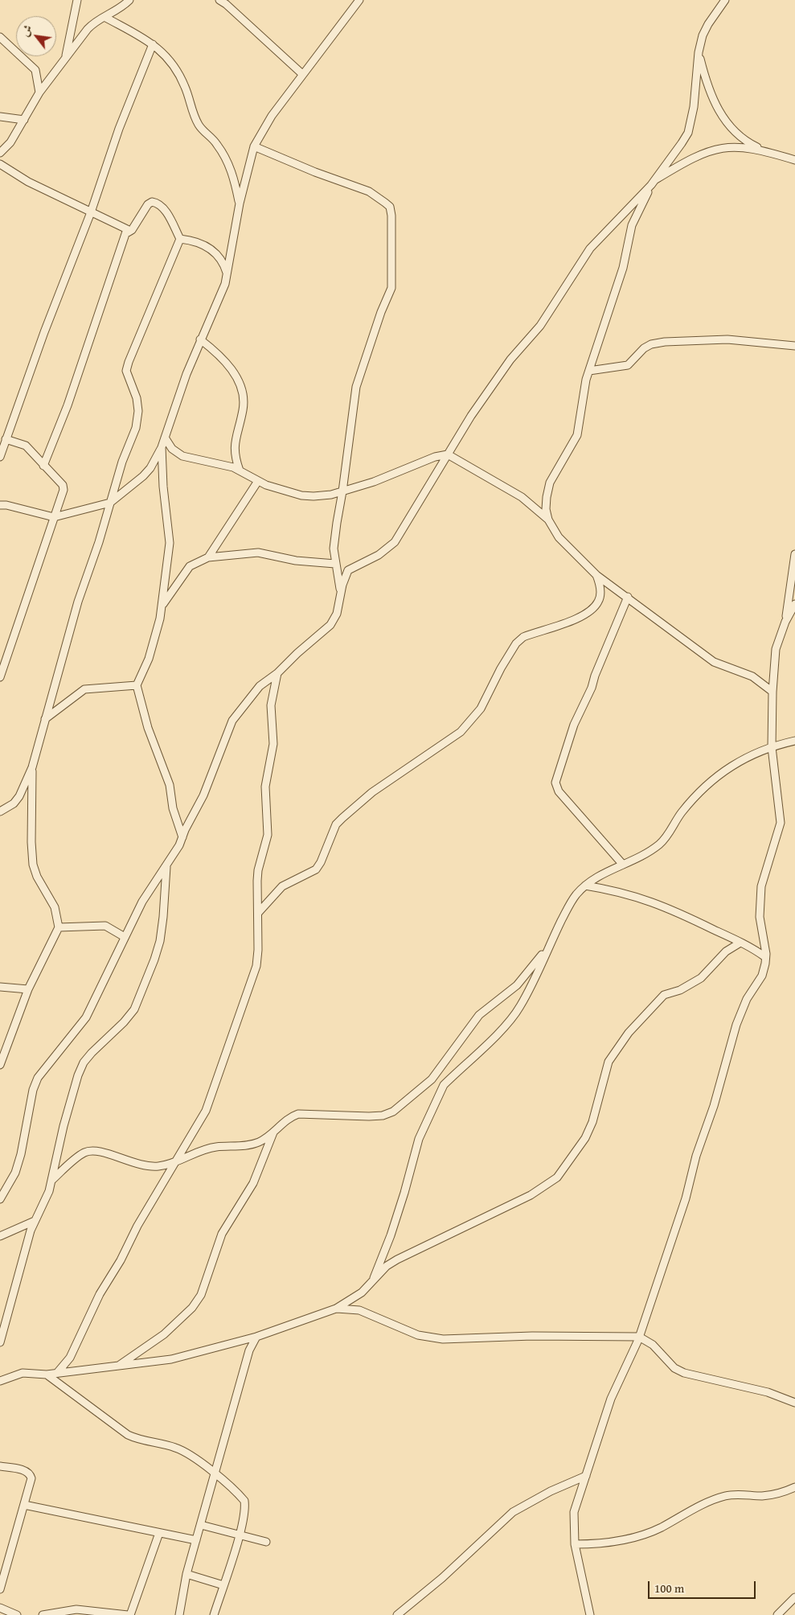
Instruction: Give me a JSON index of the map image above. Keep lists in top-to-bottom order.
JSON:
{
  "scale_bar": "100 m",
  "north": "top left"
}
